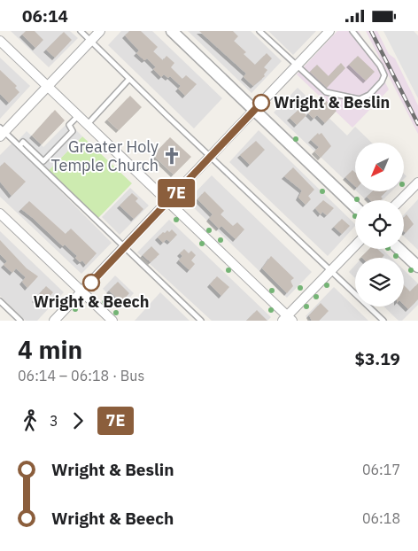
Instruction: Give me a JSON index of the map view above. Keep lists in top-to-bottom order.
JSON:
{
  "places": {
    "other": ["Wright & Beslin", "Wright & Beech"],
    "church": ["Greater Holy Temple Church"]
  },
  "lines": ["bus line 7E"],
  "north": "bottom left",
  "page": {
    "status": "06:14",
    "on_map": "7E",
    "heading": ["4 min", "06:14 – 06:18 · Bus", "$3.19"],
    "legs": ["3", "7E"],
    "list": [
      {
        "name": "Wright & Beslin",
        "value": "06:17"
      },
      {
        "name": "Wright & Beech",
        "value": "06:18"
      }
    ]
  }
}
